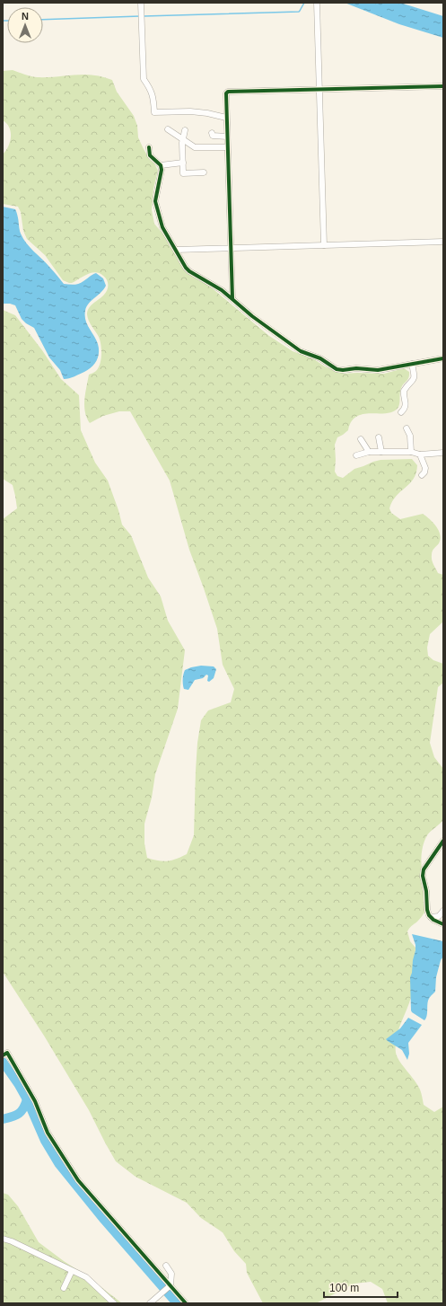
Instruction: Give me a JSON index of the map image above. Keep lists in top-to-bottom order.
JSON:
{
  "scale_bar": "100 m",
  "north": "top"
}
